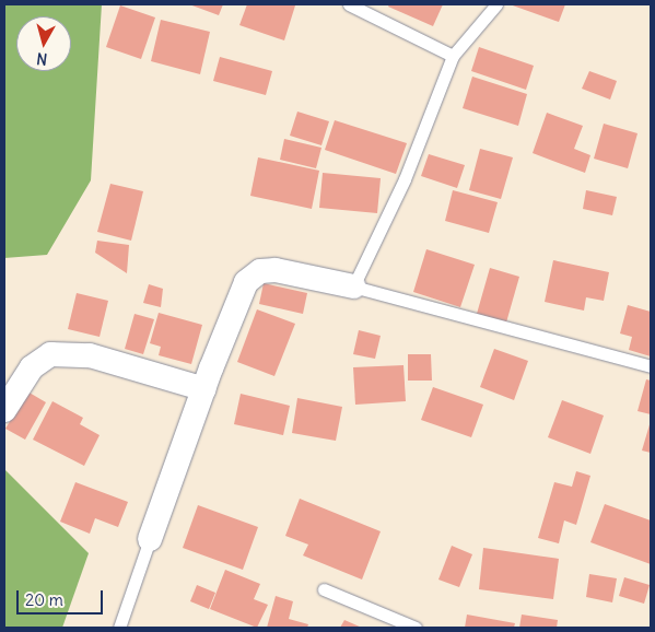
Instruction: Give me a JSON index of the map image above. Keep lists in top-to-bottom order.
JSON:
{
  "scale_bar": "20 m",
  "north": "bottom"
}
